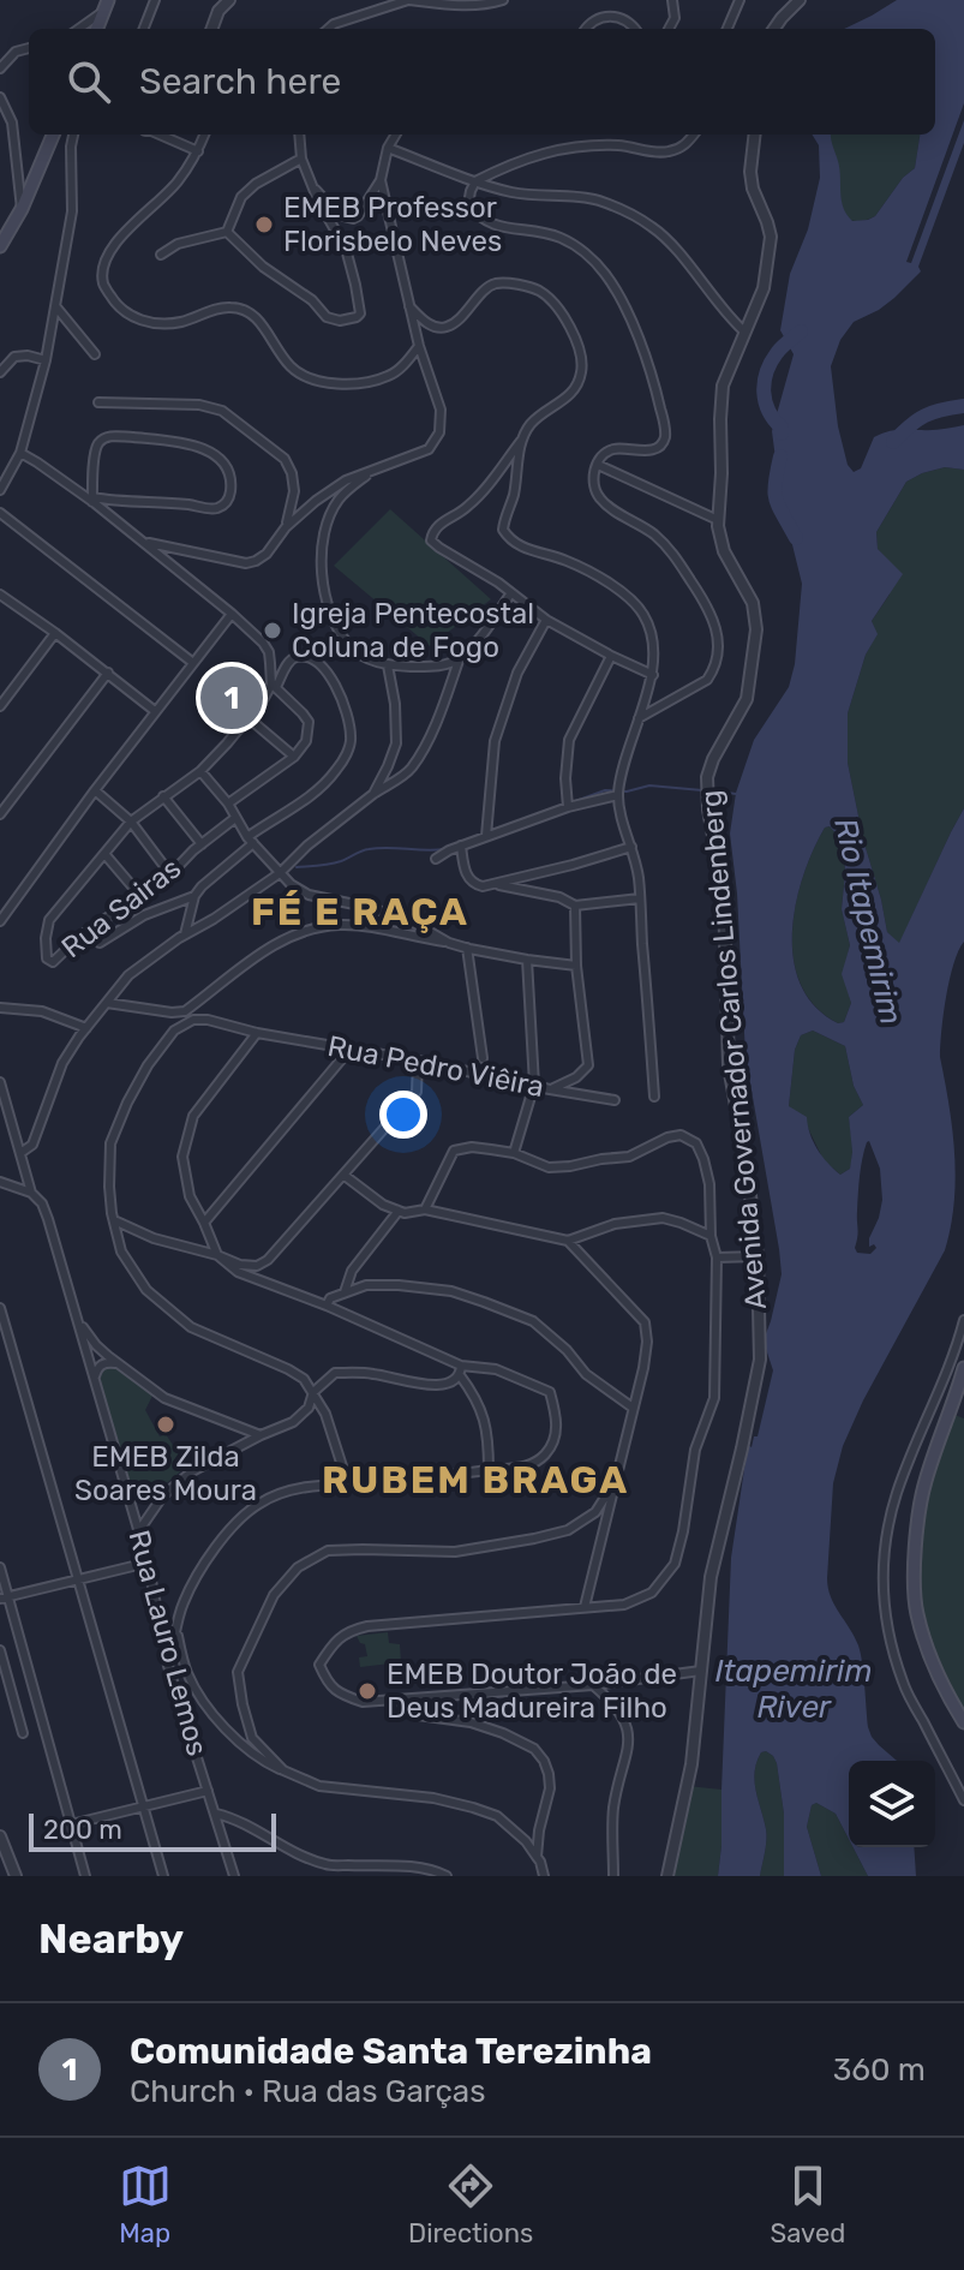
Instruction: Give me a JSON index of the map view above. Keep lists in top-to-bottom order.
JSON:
{
  "streets": {
    "street": [
      "Rua Sairas",
      "Avenida Governador Carlos Lindenberg",
      "Rua Pedro Viêira",
      "Rua Lauro Lemos"
    ]
  },
  "districts": ["FÉ E RAÇA", "RUBEM BRAGA"],
  "water": ["Rio Itapemirim", "Itapemirim River"],
  "places": [
    "EMEB Professor Florisbelo Neves",
    "Igreja Pentecostal Coluna de Fogo",
    "EMEB Zilda Soares Moura",
    "EMEB Doutor João de Deus Madureira Filho"
  ],
  "scale_bar": "200 m",
  "page": {
    "search": "Search here",
    "pins": "1",
    "scale": "200 m",
    "heading": "Nearby",
    "list": [
      {
        "mark": "1",
        "name": "Comunidade Santa Terezinha",
        "note": "Church · Rua das Garças",
        "value": "360 m"
      }
    ],
    "nav": ["Map", "Directions", "Saved"]
  }
}
